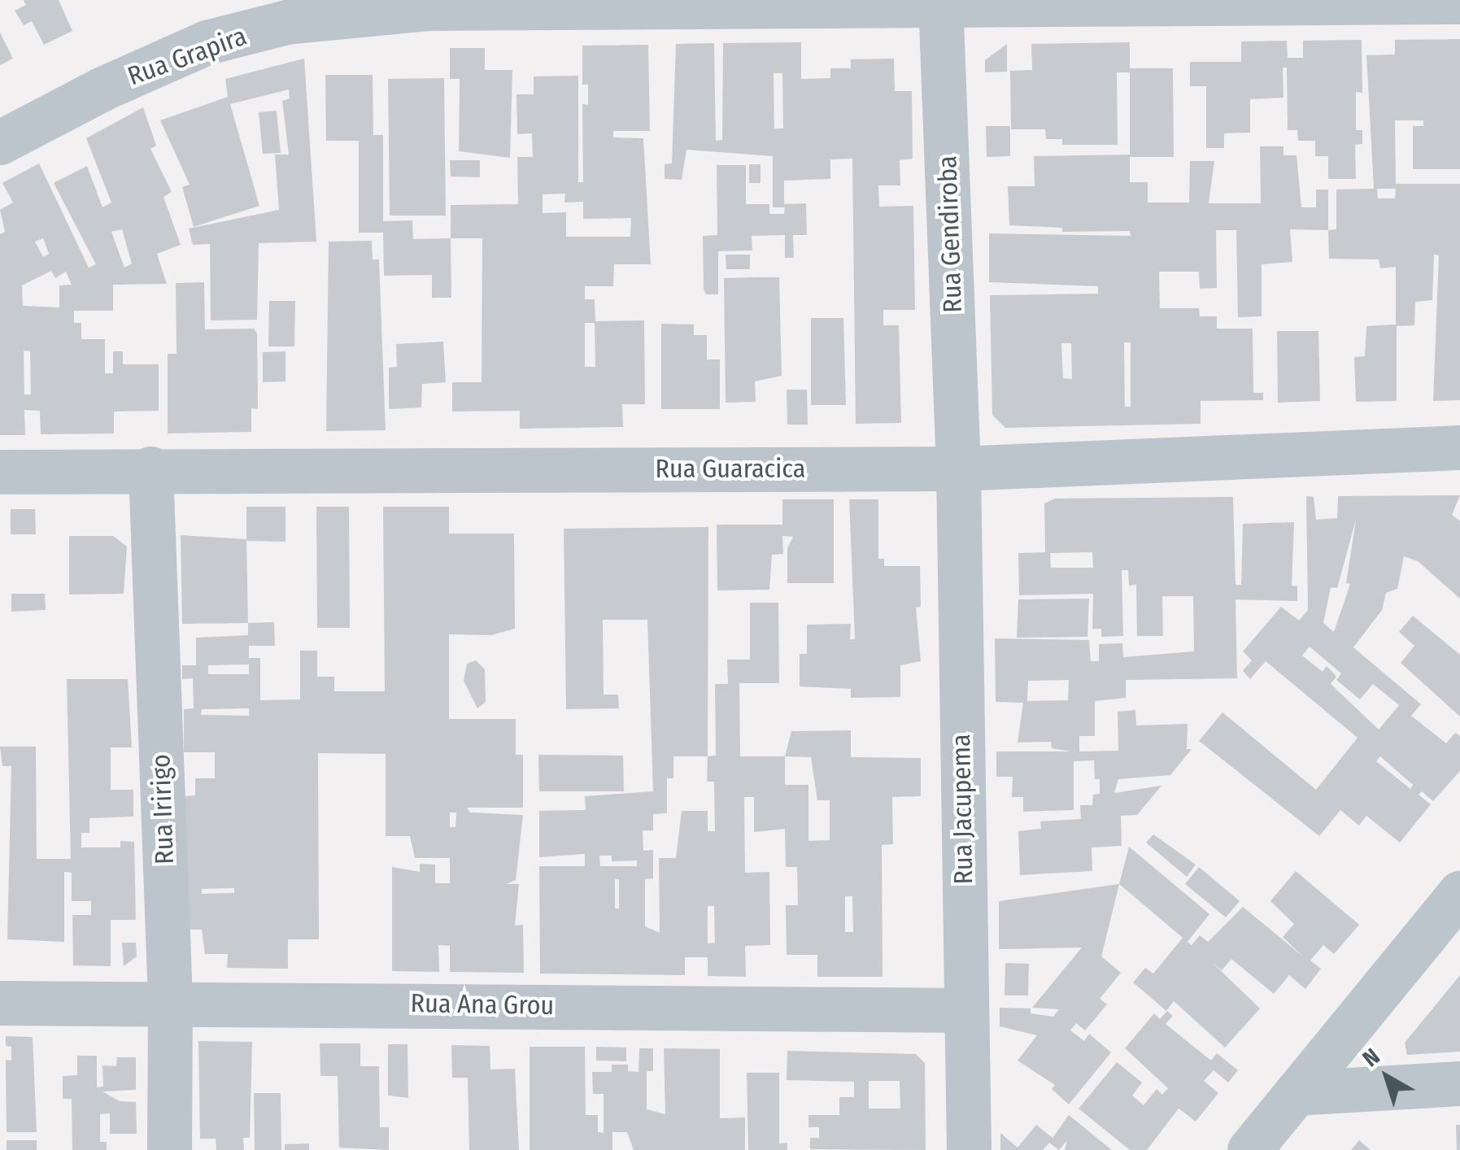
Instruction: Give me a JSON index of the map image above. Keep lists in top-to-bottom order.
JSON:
{
  "streets": {
    "street": [
      "Rua Grapira",
      "Rua Gendiroba",
      "Rua Guaracica",
      "Rua Iririgo",
      "Rua Jacupema",
      "Rua Ana Grou"
    ]
  },
  "crossings": [
    ["Rua Grapira", "Rua Gendiroba"],
    ["Rua Gendiroba", "Rua Guaracica"],
    ["Rua Gendiroba", "Rua Jacupema"],
    ["Rua Guaracica", "Rua Iririgo"],
    ["Rua Guaracica", "Rua Jacupema"],
    ["Rua Iririgo", "Rua Ana Grou"],
    ["Rua Jacupema", "Rua Ana Grou"]
  ],
  "north": "top left"
}
